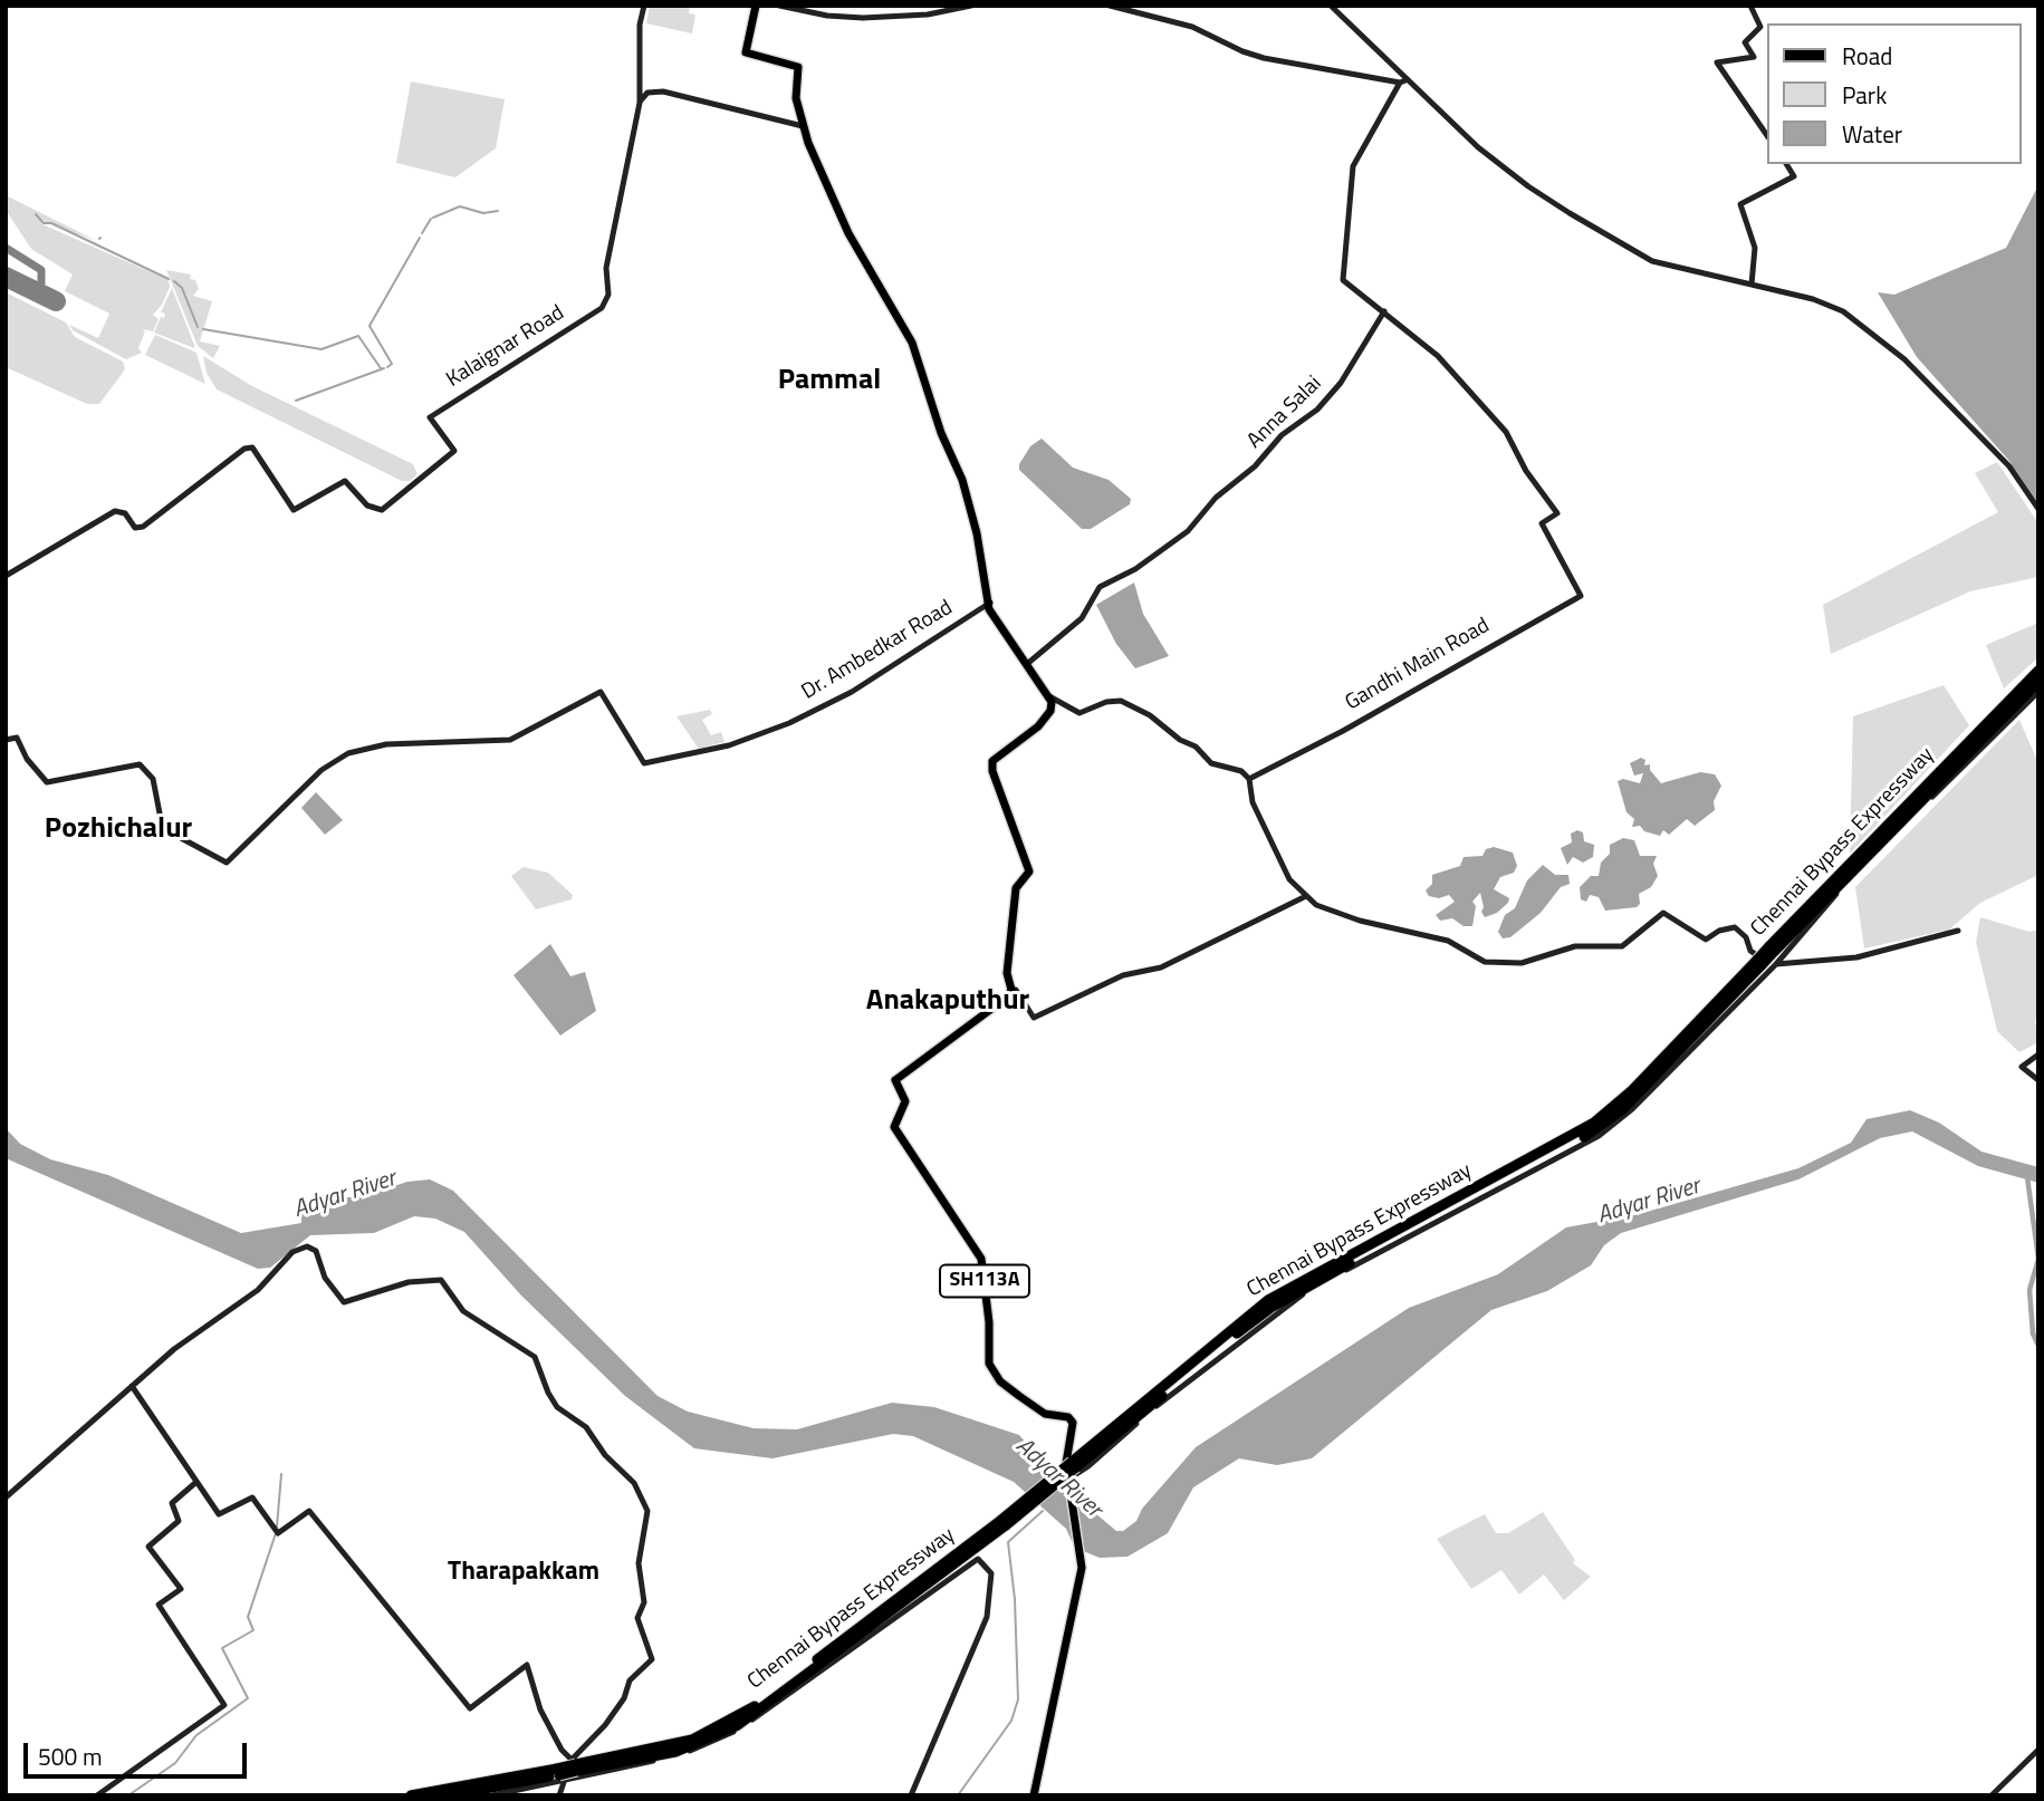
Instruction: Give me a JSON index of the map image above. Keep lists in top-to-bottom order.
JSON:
{
  "streets": {
    "highway": ["Chennai Bypass Expressway"],
    "main road": ["SH113A"],
    "street": [
      "Kalaignar Road",
      "Anna Salai",
      "Dr. Ambedkar Road",
      "Gandhi Main Road"
    ]
  },
  "crossings": [
    ["Anna Salai", "Gandhi Main Road"]
  ],
  "districts": [
    "Pammal",
    "Pozhichalur",
    "Anakaputhur",
    "Tharapakkam"
  ],
  "water": ["Adyar River"],
  "legend": ["Road", "Park", "Water"],
  "scale_bar": "500 m"
}
